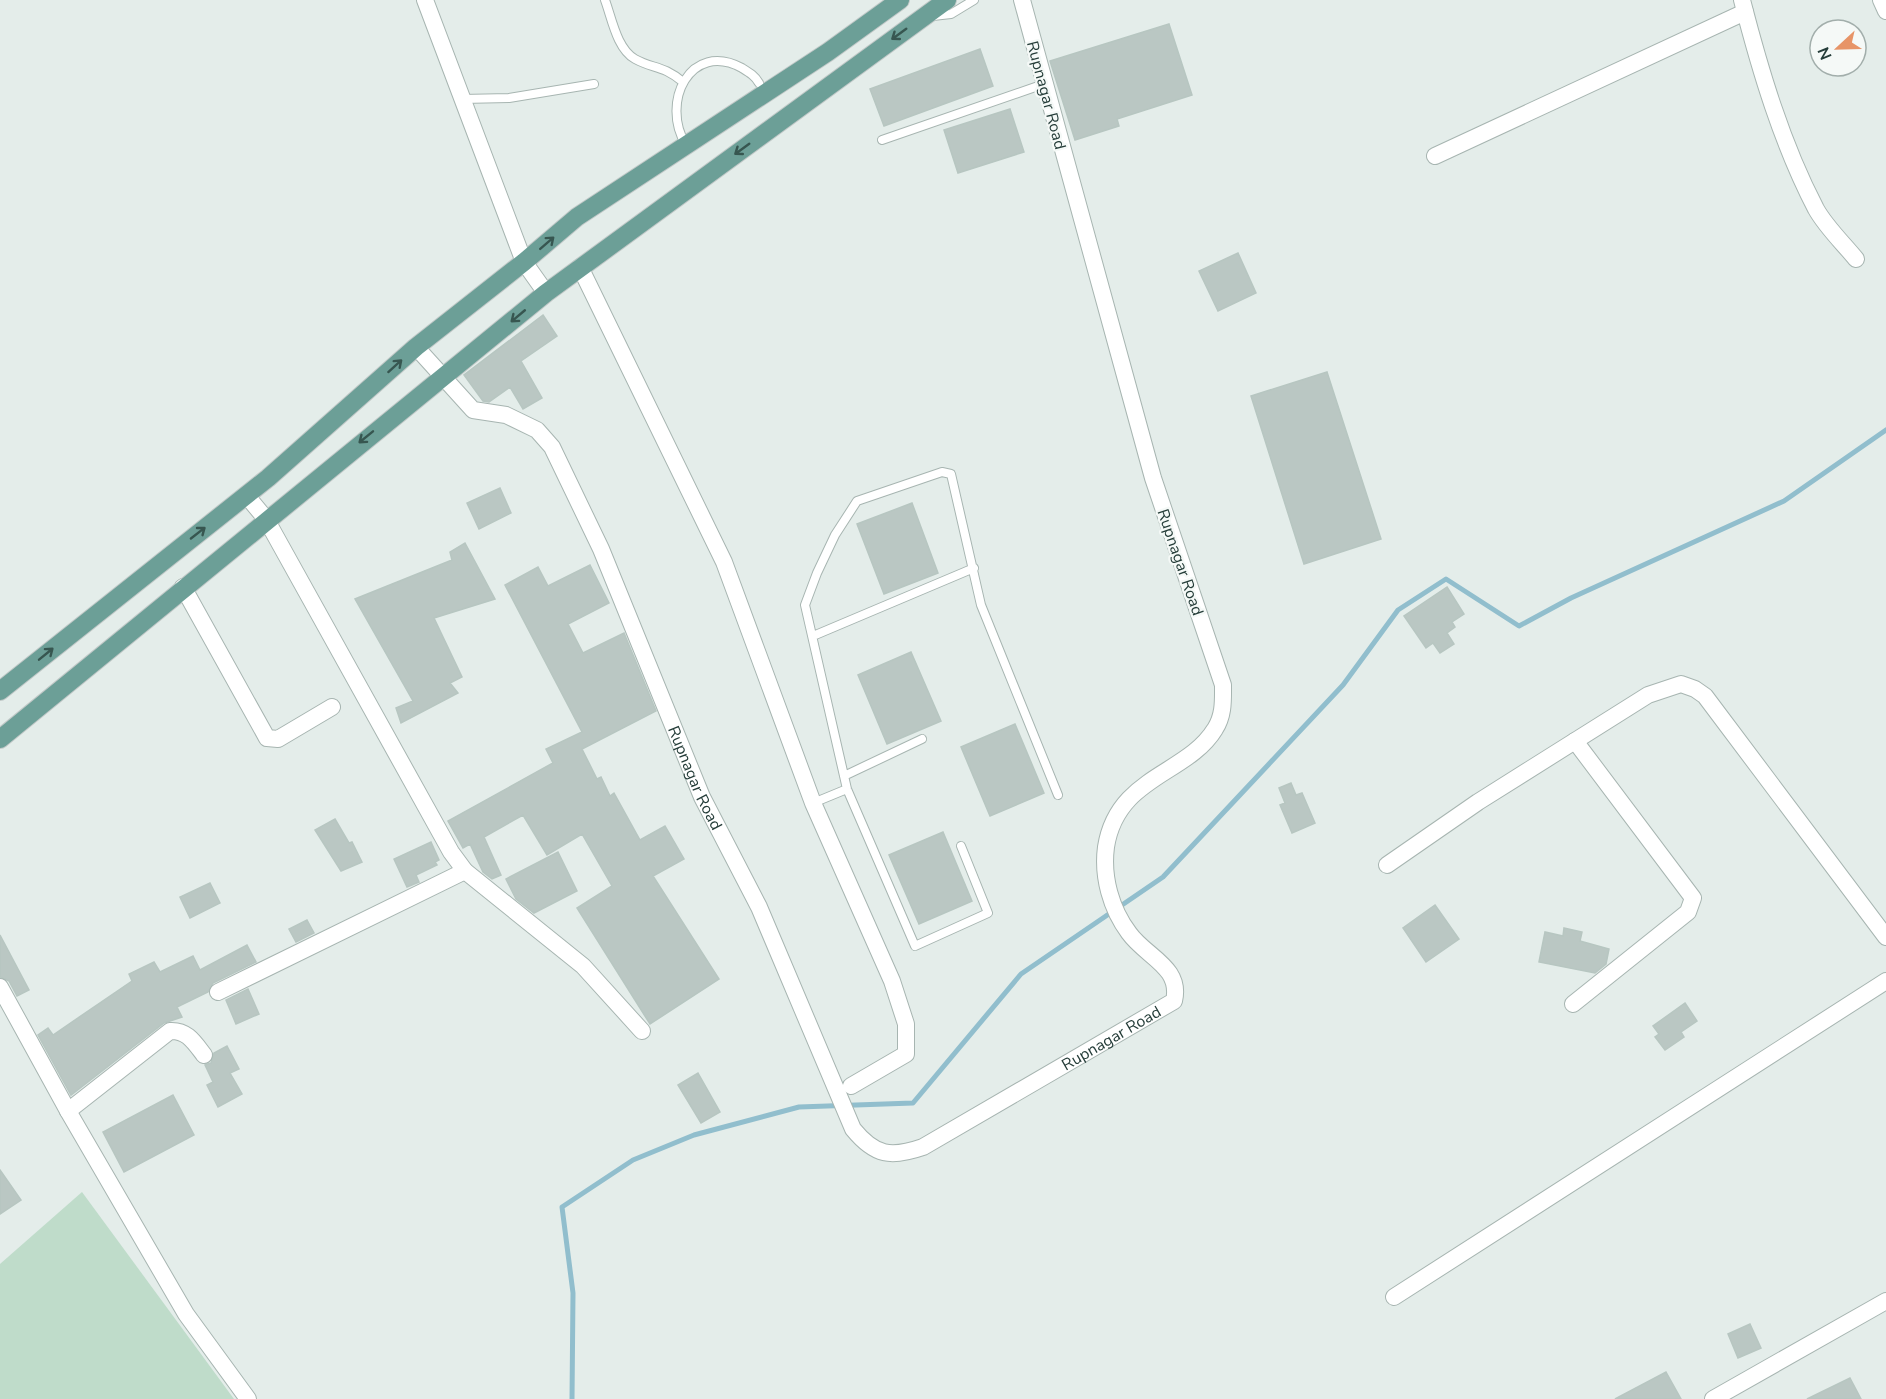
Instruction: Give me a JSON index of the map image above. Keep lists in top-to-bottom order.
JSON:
{
  "streets": {
    "street": ["Rupnagar Road"]
  },
  "north": "left"
}
